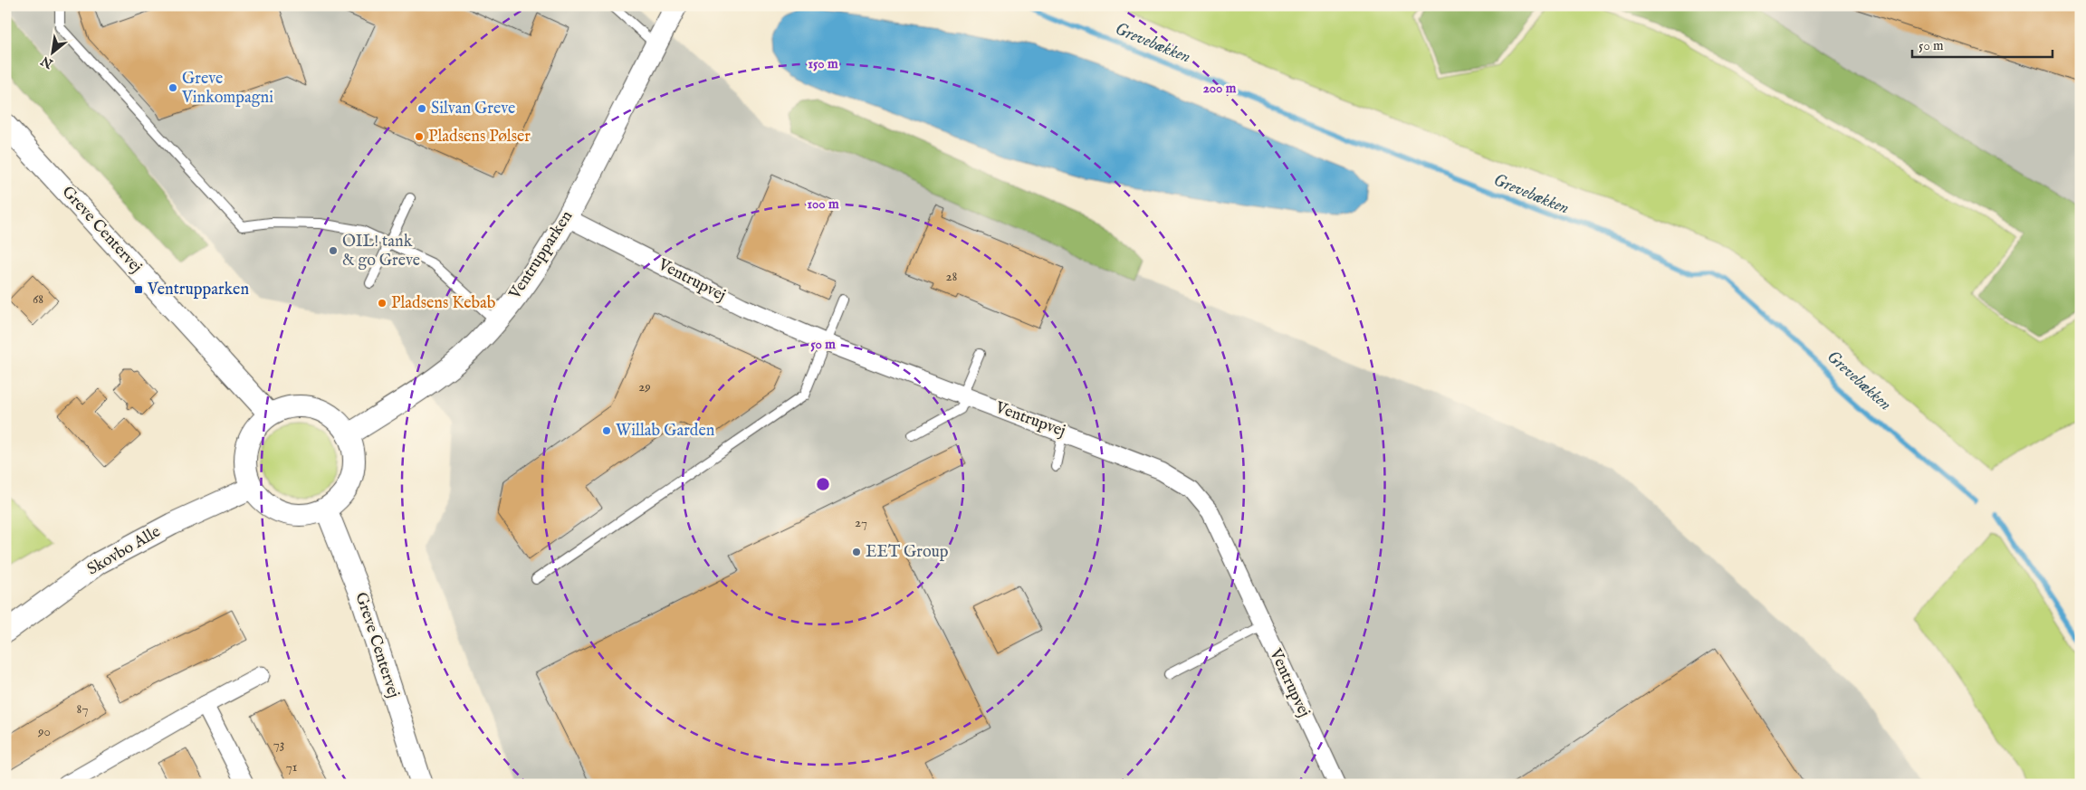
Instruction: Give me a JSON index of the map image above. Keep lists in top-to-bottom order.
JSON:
{
  "streets": {
    "street": [
      "Greve Centervej",
      "Ventrupparken",
      "Ventrupvej",
      "Skovbo Alle"
    ]
  },
  "crossings": [
    ["Greve Centervej", "Ventrupparken"],
    ["Greve Centervej", "Skovbo Alle"],
    ["Ventrupparken", "Ventrupvej"],
    ["Ventrupparken", "Skovbo Alle"]
  ],
  "water": ["Grevebækken"],
  "places": {
    "other": [
      "Greve Vinkompagni",
      "Silvan Greve",
      "Pladsens Pølser",
      "OIL! tank & go Greve",
      "Pladsens Kebab",
      "Willab Garden",
      "EET Group"
    ],
    "transit": ["Ventrupparken"]
  },
  "house_numbers": [
    "28",
    "68",
    "29",
    "27",
    "87",
    "90",
    "73",
    "71"
  ],
  "scale_bar": "50 m",
  "north": "bottom left",
  "rings": [
    "150 m",
    "200 m",
    "100 m",
    "50 m"
  ]
}
